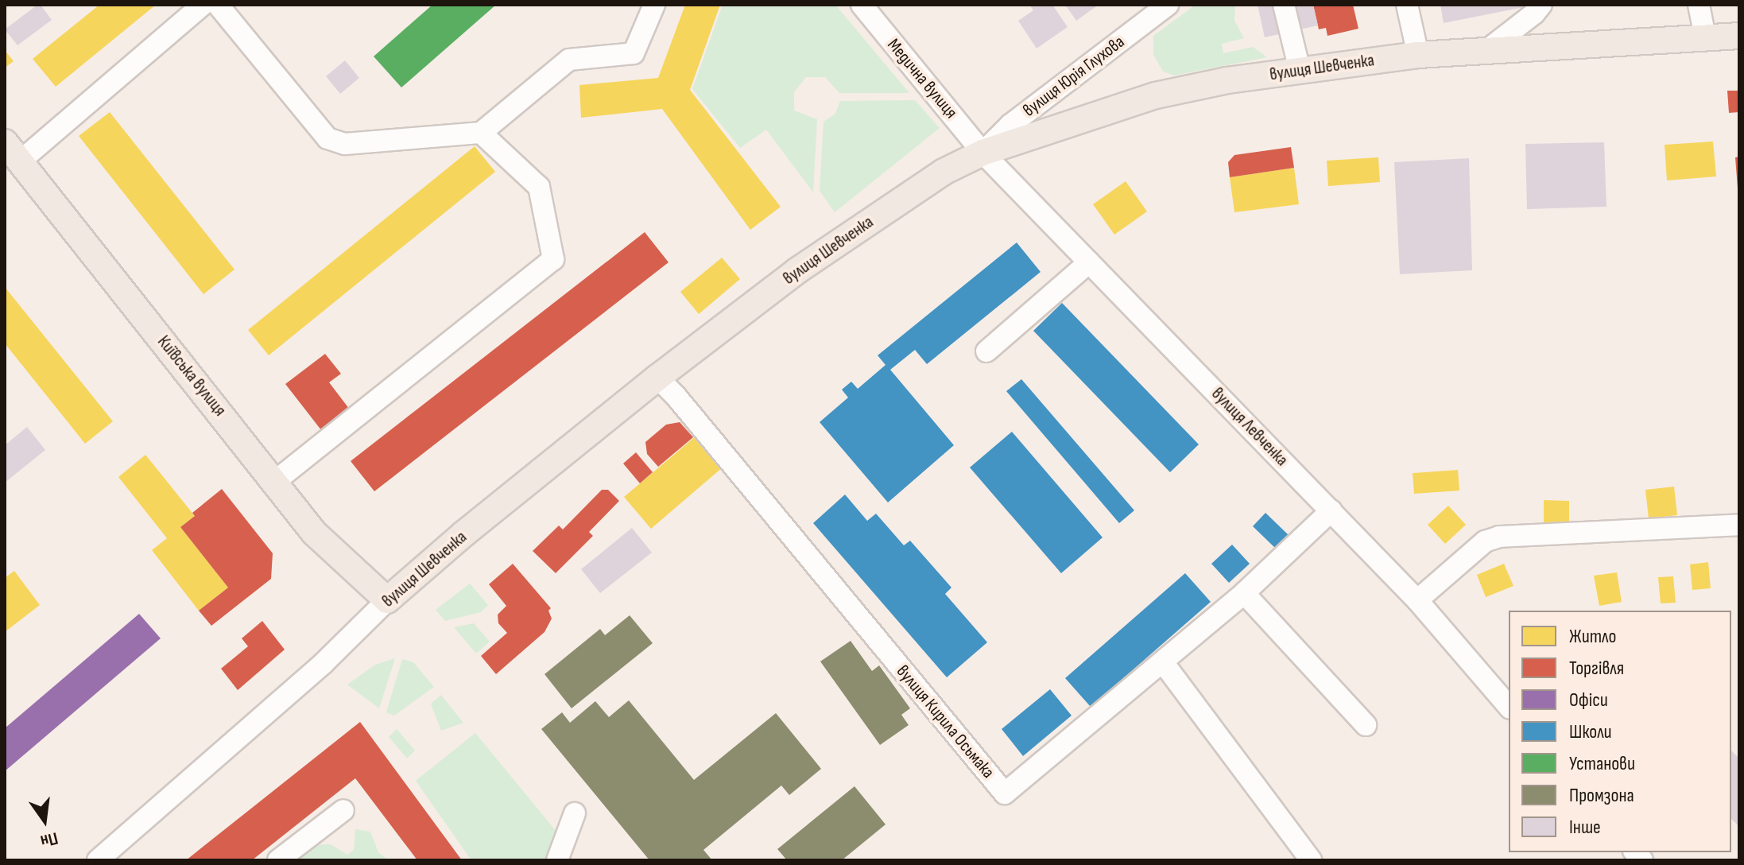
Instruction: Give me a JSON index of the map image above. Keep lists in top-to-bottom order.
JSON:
{
  "streets": {
    "main road": ["вулиця Шевченка", "Київська вулиця"],
    "street": [
      "вулиця Юрія Глухова",
      "Медична вулиця",
      "вулиця Левченка",
      "вулиця Кирила Осьмака"
    ]
  },
  "crossings": [
    ["вулиця Шевченка", "вулиця Юрія Глухова"],
    ["вулиця Шевченка", "Медична вулиця"],
    ["вулиця Шевченка", "Київська вулиця"],
    ["вулиця Шевченка", "вулиця Левченка"],
    ["вулиця Шевченка", "вулиця Кирила Осьмака"],
    ["вулиця Юрія Глухова", "Медична вулиця"],
    ["вулиця Юрія Глухова", "вулиця Левченка"],
    ["Медична вулиця", "вулиця Левченка"],
    ["вулиця Левченка", "вулиця Кирила Осьмака"]
  ],
  "legend": [
    "Житло",
    "Торгівля",
    "Офіси",
    "Школи",
    "Установи",
    "Промзона",
    "Інше"
  ],
  "north": "bottom"
}
